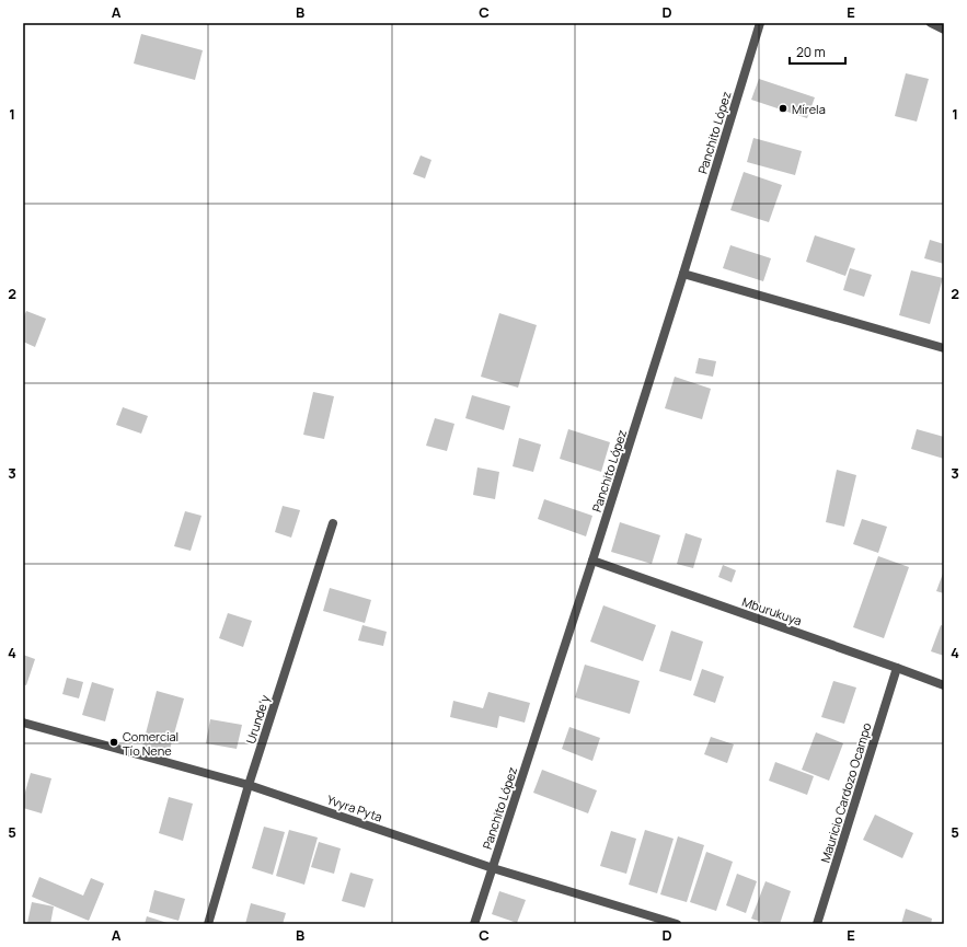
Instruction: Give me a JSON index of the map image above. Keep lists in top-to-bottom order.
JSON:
{
  "streets": {
    "street": [
      "Panchito López",
      "Mburukuya",
      "Urunde'y",
      "Mauricio Cardozo Ocampo",
      "Yvyra Pyta"
    ]
  },
  "crossings": [
    ["Panchito López", "Mburukuya"],
    ["Panchito López", "Yvyra Pyta"],
    ["Mburukuya", "Mauricio Cardozo Ocampo"],
    ["Urunde'y", "Yvyra Pyta"]
  ],
  "places": ["Mírela", "Comercial Tío Nene"],
  "scale_bar": "20 m",
  "grid": {
    "columns": [
      "A",
      "B",
      "C",
      "D",
      "E"
    ],
    "rows": [
      "1",
      "2",
      "3",
      "4",
      "5"
    ]
  }
}
